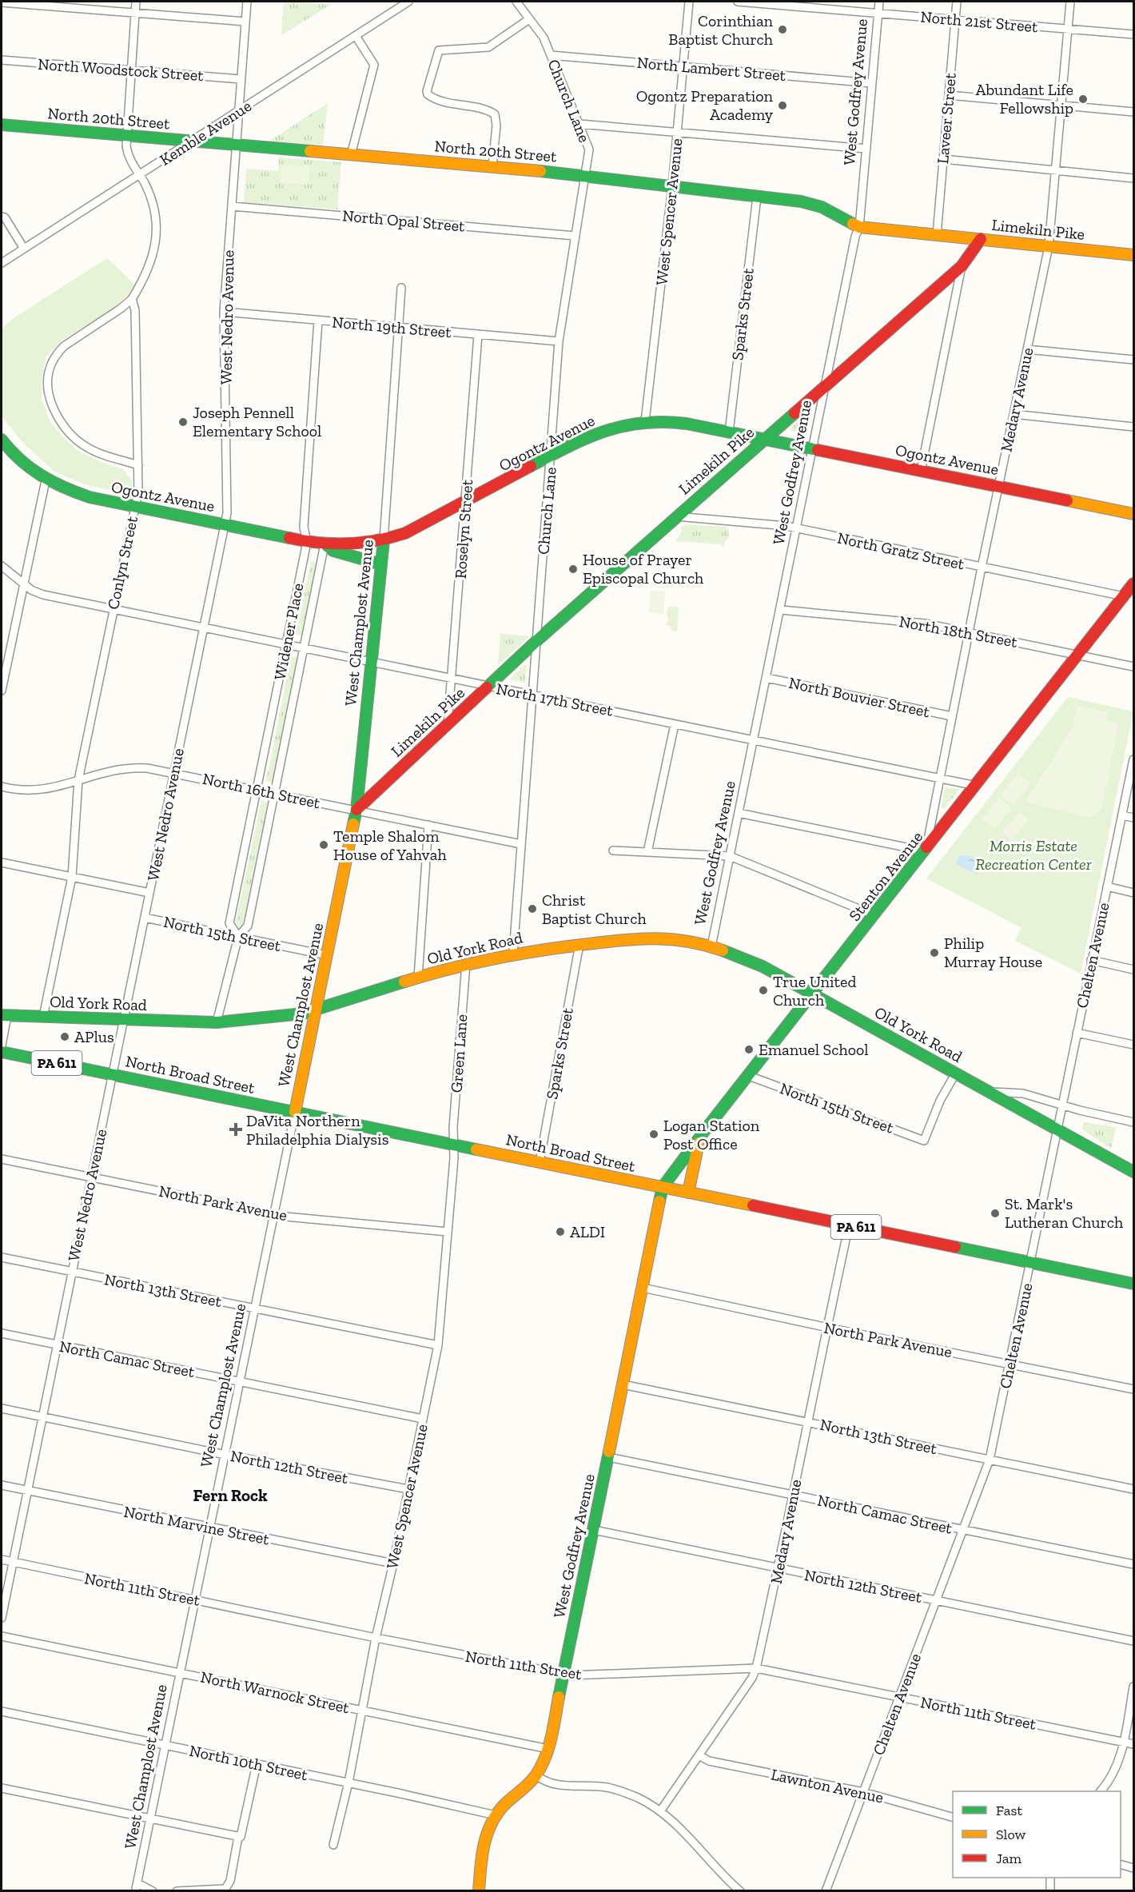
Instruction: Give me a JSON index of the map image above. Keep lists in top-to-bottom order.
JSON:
{
  "streets": {
    "main road": [
      "West Godfrey Avenue",
      "North 20th Street",
      "Limekiln Pike",
      "Ogontz Avenue",
      "West Champlost Avenue",
      "Stenton Avenue",
      "Old York Road",
      "PA 611",
      "North Broad Street"
    ],
    "street": [
      "North 21st Street",
      "North Lambert Street",
      "North Woodstock Street",
      "Church Lane",
      "Laveer Street",
      "Kemble Avenue",
      "West Spencer Avenue",
      "North Opal Street",
      "Sparks Street",
      "West Nedro Avenue",
      "North 19th Street",
      "Medary Avenue",
      "Roselyn Street",
      "North Gratz Street",
      "Conlyn Street",
      "Widener Place",
      "North 18th Street",
      "North Bouvier Street",
      "North 17th Street",
      "North 16th Street",
      "North 15th Street",
      "Chelten Avenue",
      "Green Lane",
      "North Park Avenue",
      "North 13th Street",
      "North Camac Street",
      "North 12th Street",
      "North Marvine Street",
      "North 11th Street",
      "North Warnock Street",
      "North 10th Street",
      "Lawnton Avenue"
    ]
  },
  "crossings": [
    ["North 21st Street", "West Godfrey Avenue"],
    ["North 21st Street", "Laveer Street"],
    ["North 21st Street", "Medary Avenue"],
    ["North Lambert Street", "West Godfrey Avenue"],
    ["North Lambert Street", "Church Lane"],
    ["North Lambert Street", "West Spencer Avenue"],
    ["North Woodstock Street", "West Nedro Avenue"],
    ["West Godfrey Avenue", "North 20th Street"],
    ["West Godfrey Avenue", "Limekiln Pike"],
    ["West Godfrey Avenue", "Ogontz Avenue"],
    ["West Godfrey Avenue", "North Gratz Street"],
    ["West Godfrey Avenue", "North 18th Street"],
    ["West Godfrey Avenue", "North Bouvier Street"],
    ["West Godfrey Avenue", "North 17th Street"],
    ["West Godfrey Avenue", "Stenton Avenue"],
    ["West Godfrey Avenue", "Old York Road"],
    ["West Godfrey Avenue", "North Broad Street"],
    ["West Godfrey Avenue", "North Park Avenue"],
    ["West Godfrey Avenue", "North 13th Street"],
    ["West Godfrey Avenue", "North Camac Street"],
    ["West Godfrey Avenue", "North 12th Street"],
    ["West Godfrey Avenue", "North 11th Street"],
    ["West Godfrey Avenue", "North Warnock Street"],
    ["West Godfrey Avenue", "North 10th Street"],
    ["Church Lane", "North 20th Street"],
    ["Church Lane", "North Opal Street"],
    ["Church Lane", "Limekiln Pike"],
    ["Church Lane", "North 19th Street"],
    ["Church Lane", "Ogontz Avenue"],
    ["Church Lane", "North 17th Street"],
    ["Church Lane", "North 16th Street"],
    ["Church Lane", "Old York Road"],
    ["North 20th Street", "Laveer Street"],
    ["North 20th Street", "Kemble Avenue"],
    ["North 20th Street", "West Spencer Avenue"],
    ["North 20th Street", "Limekiln Pike"],
    ["North 20th Street", "Sparks Street"],
    ["North 20th Street", "West Nedro Avenue"],
    ["Kemble Avenue", "West Nedro Avenue"],
    ["West Spencer Avenue", "Ogontz Avenue"],
    ["West Spencer Avenue", "Green Lane"],
    ["West Spencer Avenue", "North Broad Street"],
    ["West Spencer Avenue", "North Park Avenue"],
    ["West Spencer Avenue", "North 13th Street"],
    ["West Spencer Avenue", "North Camac Street"],
    ["West Spencer Avenue", "North 12th Street"],
    ["West Spencer Avenue", "North Marvine Street"],
    ["West Spencer Avenue", "North 11th Street"],
    ["West Spencer Avenue", "North Warnock Street"],
    ["West Spencer Avenue", "North 10th Street"],
    ["North Opal Street", "West Nedro Avenue"],
    ["Limekiln Pike", "Medary Avenue"],
    ["Limekiln Pike", "Ogontz Avenue"],
    ["Limekiln Pike", "Roselyn Street"],
    ["Limekiln Pike", "North Gratz Street"],
    ["Limekiln Pike", "West Champlost Avenue"],
    ["Limekiln Pike", "North 17th Street"],
    ["Limekiln Pike", "North 16th Street"],
    ["Sparks Street", "Ogontz Avenue"],
    ["Sparks Street", "Old York Road"],
    ["Sparks Street", "North Broad Street"],
    ["West Nedro Avenue", "North 19th Street"],
    ["West Nedro Avenue", "Ogontz Avenue"],
    ["West Nedro Avenue", "North 17th Street"],
    ["West Nedro Avenue", "North 16th Street"],
    ["West Nedro Avenue", "North 15th Street"],
    ["West Nedro Avenue", "Old York Road"],
    ["West Nedro Avenue", "North Broad Street"],
    ["West Nedro Avenue", "North Park Avenue"],
    ["West Nedro Avenue", "North 13th Street"],
    ["West Nedro Avenue", "North Camac Street"],
    ["West Nedro Avenue", "North 12th Street"],
    ["West Nedro Avenue", "North Marvine Street"],
    ["West Nedro Avenue", "North 11th Street"],
    ["North 19th Street", "Roselyn Street"],
    ["North 19th Street", "West Champlost Avenue"],
    ["North 19th Street", "Widener Place"],
    ["Medary Avenue", "Ogontz Avenue"],
    ["Medary Avenue", "North Gratz Street"],
    ["Medary Avenue", "North 18th Street"],
    ["Medary Avenue", "North Bouvier Street"],
    ["Medary Avenue", "North 17th Street"],
    ["Medary Avenue", "Stenton Avenue"],
    ["Medary Avenue", "North Broad Street"],
    ["Medary Avenue", "North Park Avenue"],
    ["Medary Avenue", "North 13th Street"],
    ["Medary Avenue", "North Camac Street"],
    ["Medary Avenue", "North 12th Street"],
    ["Medary Avenue", "North 11th Street"],
    ["Medary Avenue", "Lawnton Avenue"],
    ["Ogontz Avenue", "Roselyn Street"],
    ["Ogontz Avenue", "Conlyn Street"],
    ["Ogontz Avenue", "West Champlost Avenue"],
    ["Ogontz Avenue", "Widener Place"],
    ["Roselyn Street", "North 17th Street"],
    ["North Gratz Street", "Stenton Avenue"],
    ["Conlyn Street", "North 17th Street"],
    ["Conlyn Street", "North 16th Street"],
    ["Conlyn Street", "Old York Road"],
    ["West Champlost Avenue", "North 17th Street"],
    ["West Champlost Avenue", "North 16th Street"],
    ["West Champlost Avenue", "North 15th Street"],
    ["West Champlost Avenue", "Old York Road"],
    ["West Champlost Avenue", "North Broad Street"],
    ["West Champlost Avenue", "North Park Avenue"],
    ["West Champlost Avenue", "North 13th Street"],
    ["West Champlost Avenue", "North Camac Street"],
    ["West Champlost Avenue", "North 12th Street"],
    ["West Champlost Avenue", "North Marvine Street"],
    ["West Champlost Avenue", "North 11th Street"],
    ["West Champlost Avenue", "North Warnock Street"],
    ["West Champlost Avenue", "North 10th Street"],
    ["Widener Place", "North 17th Street"],
    ["Widener Place", "North 16th Street"],
    ["Widener Place", "North 15th Street"],
    ["Widener Place", "Old York Road"],
    ["North 18th Street", "Stenton Avenue"],
    ["North 17th Street", "Stenton Avenue"],
    ["Stenton Avenue", "North 15th Street"],
    ["Stenton Avenue", "Old York Road"],
    ["Stenton Avenue", "North Broad Street"],
    ["North 15th Street", "Old York Road"],
    ["Old York Road", "Chelten Avenue"],
    ["Old York Road", "Green Lane"],
    ["Chelten Avenue", "North Broad Street"],
    ["Chelten Avenue", "North Park Avenue"],
    ["Chelten Avenue", "North 13th Street"],
    ["Chelten Avenue", "North Camac Street"],
    ["Chelten Avenue", "North 12th Street"],
    ["Chelten Avenue", "North 11th Street"],
    ["Chelten Avenue", "Lawnton Avenue"],
    ["Green Lane", "North Broad Street"]
  ],
  "districts": ["Fern Rock"],
  "parks": ["Morris Estate Recreation Center"],
  "places": {
    "other": [
      "Corinthian Baptist Church",
      "Abundant Life Fellowship",
      "Ogontz Preparation Academy",
      "Joseph Pennell Elementary School",
      "House of Prayer Episcopal Church",
      "Temple Shalom House of Yahvah",
      "Christ Baptist Church",
      "Philip Murray House",
      "True United Church",
      "APlus",
      "Emanuel School",
      "Logan Station Post Office",
      "St. Mark's Lutheran Church",
      "ALDI"
    ],
    "health": ["DaVita Northern Philadelphia Dialysis"]
  },
  "legend": ["Fast", "Slow", "Jam"]
}
